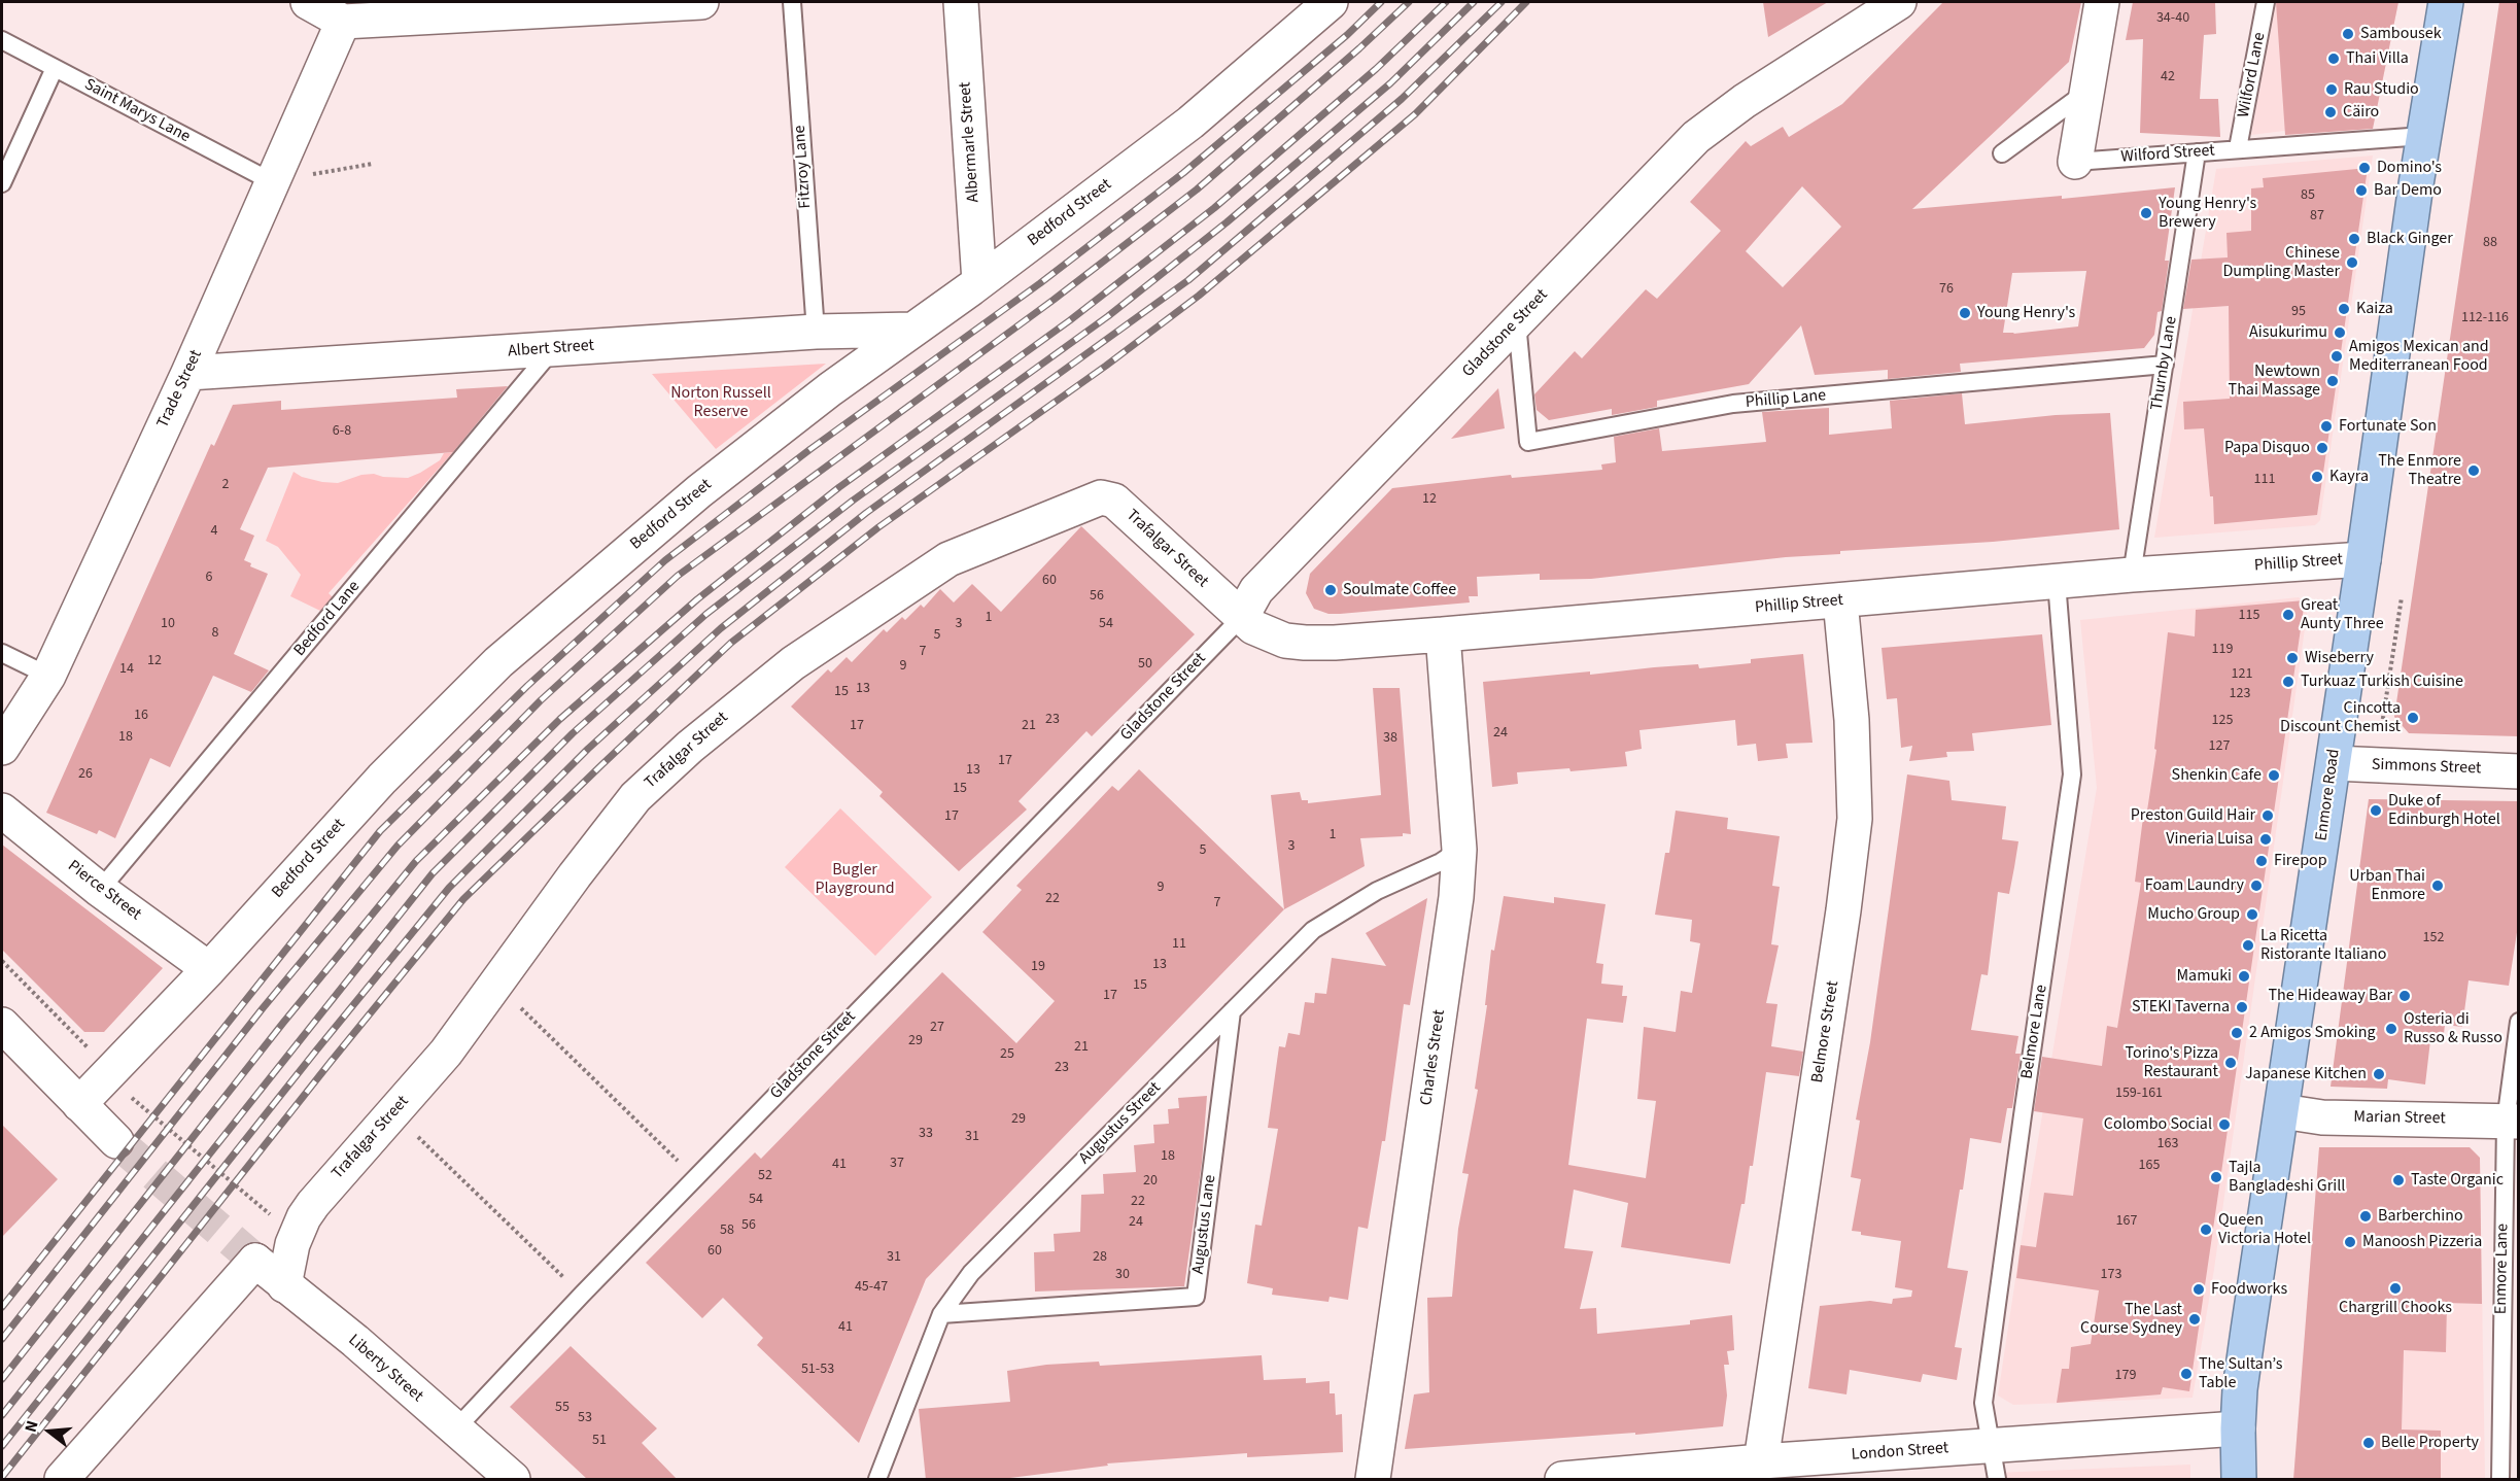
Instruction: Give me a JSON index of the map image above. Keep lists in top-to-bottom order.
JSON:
{
  "streets": {
    "highway": ["Enmore Road"],
    "street": [
      "Albermarle Street",
      "Wilford Street",
      "Bedford Street",
      "Gladstone Street",
      "Albert Street",
      "Trade Street",
      "Trafalgar Street",
      "Phillip Street",
      "Simmons Street",
      "Pierce Street",
      "Belmore Street",
      "Charles Street",
      "Marian Street",
      "Liberty Street",
      "London Street"
    ],
    "lane": [
      "Wilford Lane",
      "Saint Marys Lane",
      "Fitzroy Lane",
      "Thurnby Lane",
      "Phillip Lane",
      "Bedford Lane",
      "Belmore Lane",
      "Augustus Street",
      "Augustus Lane",
      "Enmore Lane"
    ]
  },
  "crossings": [
    ["Wilford Lane", "Wilford Street"],
    ["Saint Marys Lane", "Trade Street"],
    ["Albermarle Street", "Bedford Street"],
    ["Wilford Street", "Thurnby Lane"],
    ["Wilford Street", "Enmore Road"],
    ["Fitzroy Lane", "Albert Street"],
    ["Bedford Street", "Albert Street"],
    ["Bedford Street", "Pierce Street"],
    ["Gladstone Street", "Phillip Lane"],
    ["Gladstone Street", "Trafalgar Street"],
    ["Gladstone Street", "Phillip Street"],
    ["Gladstone Street", "Liberty Street"],
    ["Albert Street", "Trade Street"],
    ["Albert Street", "Bedford Lane"],
    ["Thurnby Lane", "Phillip Lane"],
    ["Thurnby Lane", "Phillip Street"],
    ["Trafalgar Street", "Phillip Street"],
    ["Trafalgar Street", "Liberty Street"],
    ["Phillip Street", "Enmore Road"],
    ["Phillip Street", "Belmore Street"],
    ["Phillip Street", "Belmore Lane"],
    ["Phillip Street", "Charles Street"],
    ["Bedford Lane", "Pierce Street"],
    ["Simmons Street", "Enmore Road"],
    ["Enmore Road", "Marian Street"],
    ["Enmore Road", "London Street"],
    ["Belmore Street", "London Street"],
    ["Belmore Lane", "London Street"],
    ["Charles Street", "Augustus Street"],
    ["Marian Street", "Enmore Lane"],
    ["Augustus Street", "Augustus Lane"]
  ],
  "parks": ["Norton Russell Reserve", "Bugler Playground"],
  "places": [
    "Sambousek",
    "Thai Villa",
    "Rau Studio",
    "Cäiro",
    "Domino's",
    "Bar Demo",
    "Young Henry's Brewery",
    "Black Ginger",
    "Chinese Dumpling Master",
    "Kaiza",
    "Young Henry's",
    "Aisukurimu",
    "Amigos Mexican and Mediterranean Food",
    "Newtown Thai Massage",
    "Fortunate Son",
    "Papa Disquo",
    "The Enmore Theatre",
    "Kayra",
    "Soulmate Coffee",
    "Great Aunty Three",
    "Wiseberry",
    "Turkuaz Turkish Cuisine",
    "Cincotta Discount Chemist",
    "Shenkin Cafe",
    "Duke of Edinburgh Hotel",
    "Preston Guild Hair",
    "Vineria Luisa",
    "Firepop",
    "Foam Laundry",
    "Urban Thai Enmore",
    "Mucho Group",
    "La Ricetta Ristorante Italiano",
    "Mamuki",
    "The Hideaway Bar",
    "STEKI Taverna",
    "Osteria di Russo & Russo",
    "2 Amigos Smoking",
    "Torino's Pizza Restaurant",
    "Japanese Kitchen",
    "Colombo Social",
    "Tajla Bangladeshi Grill",
    "Taste Organic",
    "Barberchino",
    "Queen Victoria Hotel",
    "Manoosh Pizzeria",
    "Chargrill Chooks",
    "Foodworks",
    "The Last Course Sydney",
    "The Sultan’s Table",
    "Belle Property"
  ],
  "house_numbers": [
    "34-40",
    "42",
    "85",
    "87",
    "88",
    "76",
    "95",
    "112-116",
    "6-8",
    "111",
    "2",
    "12",
    "4",
    "6",
    "60",
    "56",
    "115",
    "1",
    "10",
    "3",
    "54",
    "8",
    "5",
    "119",
    "7",
    "12",
    "50",
    "9",
    "14",
    "121",
    "13",
    "15",
    "123",
    "16",
    "23",
    "125",
    "17",
    "21",
    "24",
    "18",
    "38",
    "127",
    "17",
    "13",
    "26",
    "15",
    "17",
    "1",
    "3",
    "5",
    "9",
    "22",
    "7",
    "152",
    "11",
    "13",
    "19",
    "15",
    "17",
    "27",
    "29",
    "21",
    "25",
    "23",
    "159-161",
    "29",
    "33",
    "31",
    "163",
    "18",
    "37",
    "41",
    "165",
    "52",
    "20",
    "54",
    "22",
    "167",
    "24",
    "56",
    "58",
    "60",
    "31",
    "28",
    "30",
    "173",
    "45-47",
    "41",
    "51-53",
    "179",
    "55",
    "53",
    "51"
  ],
  "north": "left"
}
